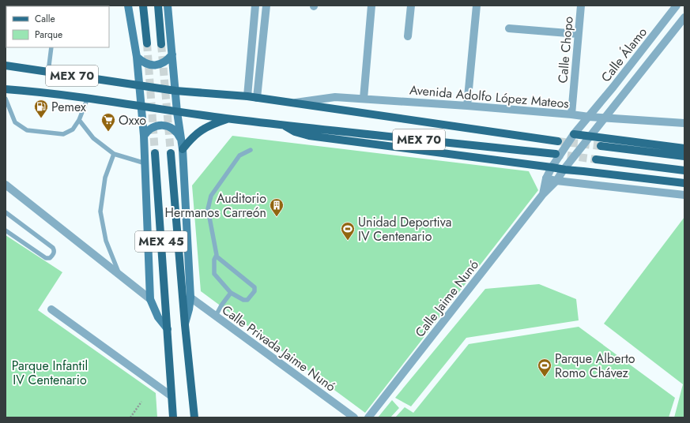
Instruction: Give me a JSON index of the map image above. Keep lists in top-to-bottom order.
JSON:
{
  "streets": {
    "main road": ["MEX 70", "MEX 45"],
    "street": [
      "Calle Chopo",
      "Calle Álamo",
      "Avenida Adolfo López Mateos",
      "Calle Jaime Nunó",
      "Calle Privada Jaime Nunó"
    ]
  },
  "crossings": [
    ["Calle Chopo", "Avenida Adolfo López Mateos"],
    ["Calle Álamo", "Avenida Adolfo López Mateos"],
    ["Calle Álamo", "Calle Jaime Nunó"],
    ["MEX 70", "Avenida Adolfo López Mateos"]
  ],
  "parks": ["Parque Infantil IV Centenario"],
  "places": {
    "fuel station": ["Pemex"],
    "supermarket": ["Oxxo"],
    "building": ["Auditorio Hermanos Carreón"],
    "sports": ["Unidad Deportiva IV Centenario", "Parque Alberto Romo Chávez"]
  },
  "legend": ["Calle", "Parque"]
}
